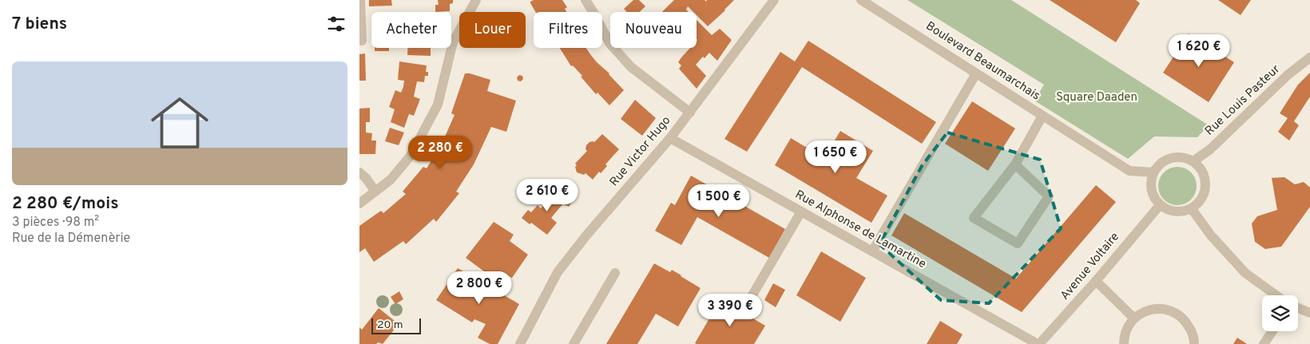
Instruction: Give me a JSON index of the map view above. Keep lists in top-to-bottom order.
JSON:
{
  "streets": {
    "street": [
      "Boulevard Beaumarchais",
      "Rue Louis Pasteur",
      "Rue Victor Hugo",
      "Rue Alphonse de Lamartine",
      "Avenue Voltaire"
    ]
  },
  "crossings": [
    ["Boulevard Beaumarchais", "Rue Louis Pasteur"],
    ["Boulevard Beaumarchais", "Avenue Voltaire"],
    ["Rue Louis Pasteur", "Avenue Voltaire"],
    ["Rue Victor Hugo", "Rue Alphonse de Lamartine"],
    ["Rue Alphonse de Lamartine", "Avenue Voltaire"]
  ],
  "parks": ["Square Daaden"],
  "scale_bar": "20 m",
  "page": {
    "heading": "7 biens",
    "chip": [
      "Acheter",
      "Louer",
      "Filtres",
      "Nouveau"
    ],
    "price": [
      "1 620 €",
      "2 280 €",
      "1 650 €",
      "2 610 €",
      "1 500 €",
      "2 800 €",
      "3 390 €"
    ],
    "list": [
      {
        "name": "2 280 €/mois",
        "note": "3 pièces · 98 m² · Rue de la Démenèrie"
      }
    ],
    "scale": "20 m"
  }
}
